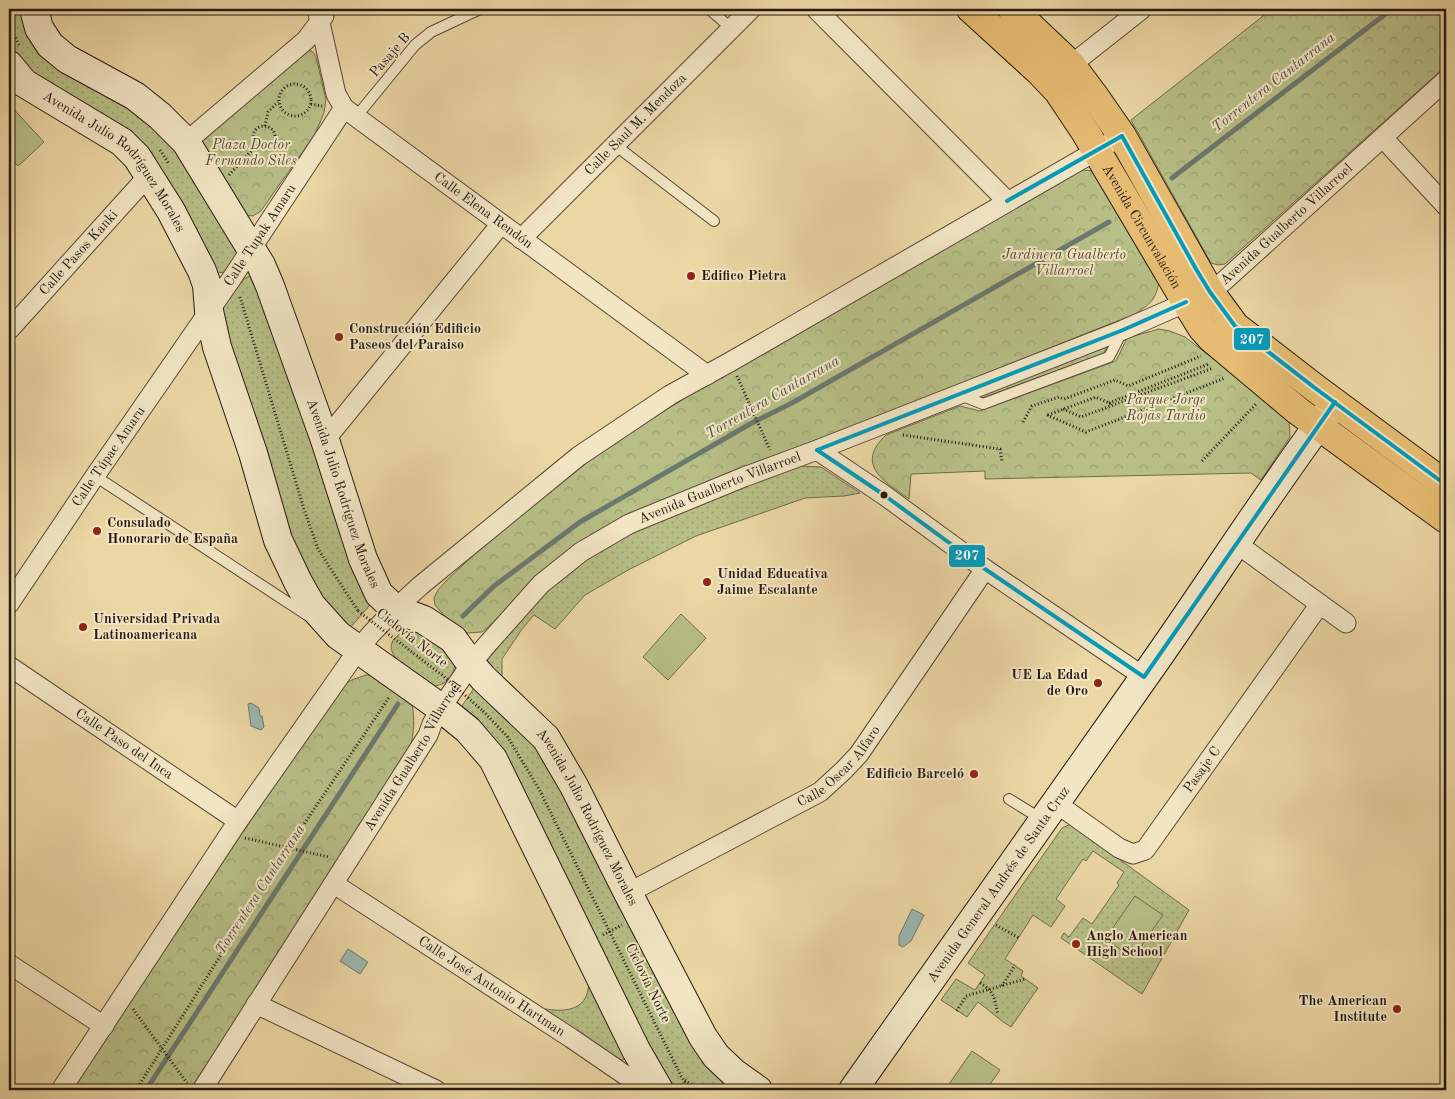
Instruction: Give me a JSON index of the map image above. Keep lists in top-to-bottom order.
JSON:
{
  "streets": {
    "highway": ["Avenida Circunvalación"],
    "main road": ["Avenida Julio Rodríguez Morales", "Avenida General Andrés de Santa Cruz"],
    "street": [
      "Calle Saul M. Mendoza",
      "Calle Elena Rendón",
      "Avenida Gualberto Villarroel",
      "Calle Tupak Amaru",
      "Calle Pasos Kanki",
      "Calle Túpac Amaru",
      "Calle Paso del Inca",
      "Calle Oscar Alfaro",
      "Pasaje C",
      "Calle José Antonio Hartman"
    ],
    "lane": ["Pasaje B"],
    "path": ["Ciclovía Norte"]
  },
  "crossings": [
    ["Pasaje B", "Calle Elena Rendón"],
    ["Pasaje B", "Calle Tupak Amaru"],
    ["Calle Saul M. Mendoza", "Calle Elena Rendón"],
    ["Avenida Julio Rodríguez Morales", "Avenida Gualberto Villarroel"],
    ["Avenida Julio Rodríguez Morales", "Calle Tupak Amaru"],
    ["Avenida Julio Rodríguez Morales", "Calle Pasos Kanki"],
    ["Avenida Julio Rodríguez Morales", "Calle Túpac Amaru"],
    ["Avenida Julio Rodríguez Morales", "Ciclovía Norte"],
    ["Avenida Julio Rodríguez Morales", "Calle Oscar Alfaro"],
    ["Calle Elena Rendón", "Calle Tupak Amaru"],
    ["Avenida Gualberto Villarroel", "Avenida Circunvalación"],
    ["Avenida Gualberto Villarroel", "Calle José Antonio Hartman"],
    ["Avenida Circunvalación", "Avenida General Andrés de Santa Cruz"],
    ["Calle Tupak Amaru", "Calle Túpac Amaru"],
    ["Pasaje C", "Avenida General Andrés de Santa Cruz"]
  ],
  "water": ["Torrentera Cantarrana"],
  "parks": ["Plaza Doctor Fernando Siles", "Jardinera Gualberto Villarroel", "Parque Jorge Rojas Tardio"],
  "places": [
    "Edifico Pietra",
    "Construcción Edificio Paseos del Paraiso",
    "Consulado Honorario de España",
    "Unidad Educativa Jaime Escalante",
    "Universidad Privada Latinoamericana",
    "UE La Edad de Oro",
    "Edificio Barceló",
    "Anglo American High School",
    "The American Institute"
  ],
  "lines": ["transit line 207"]
}
